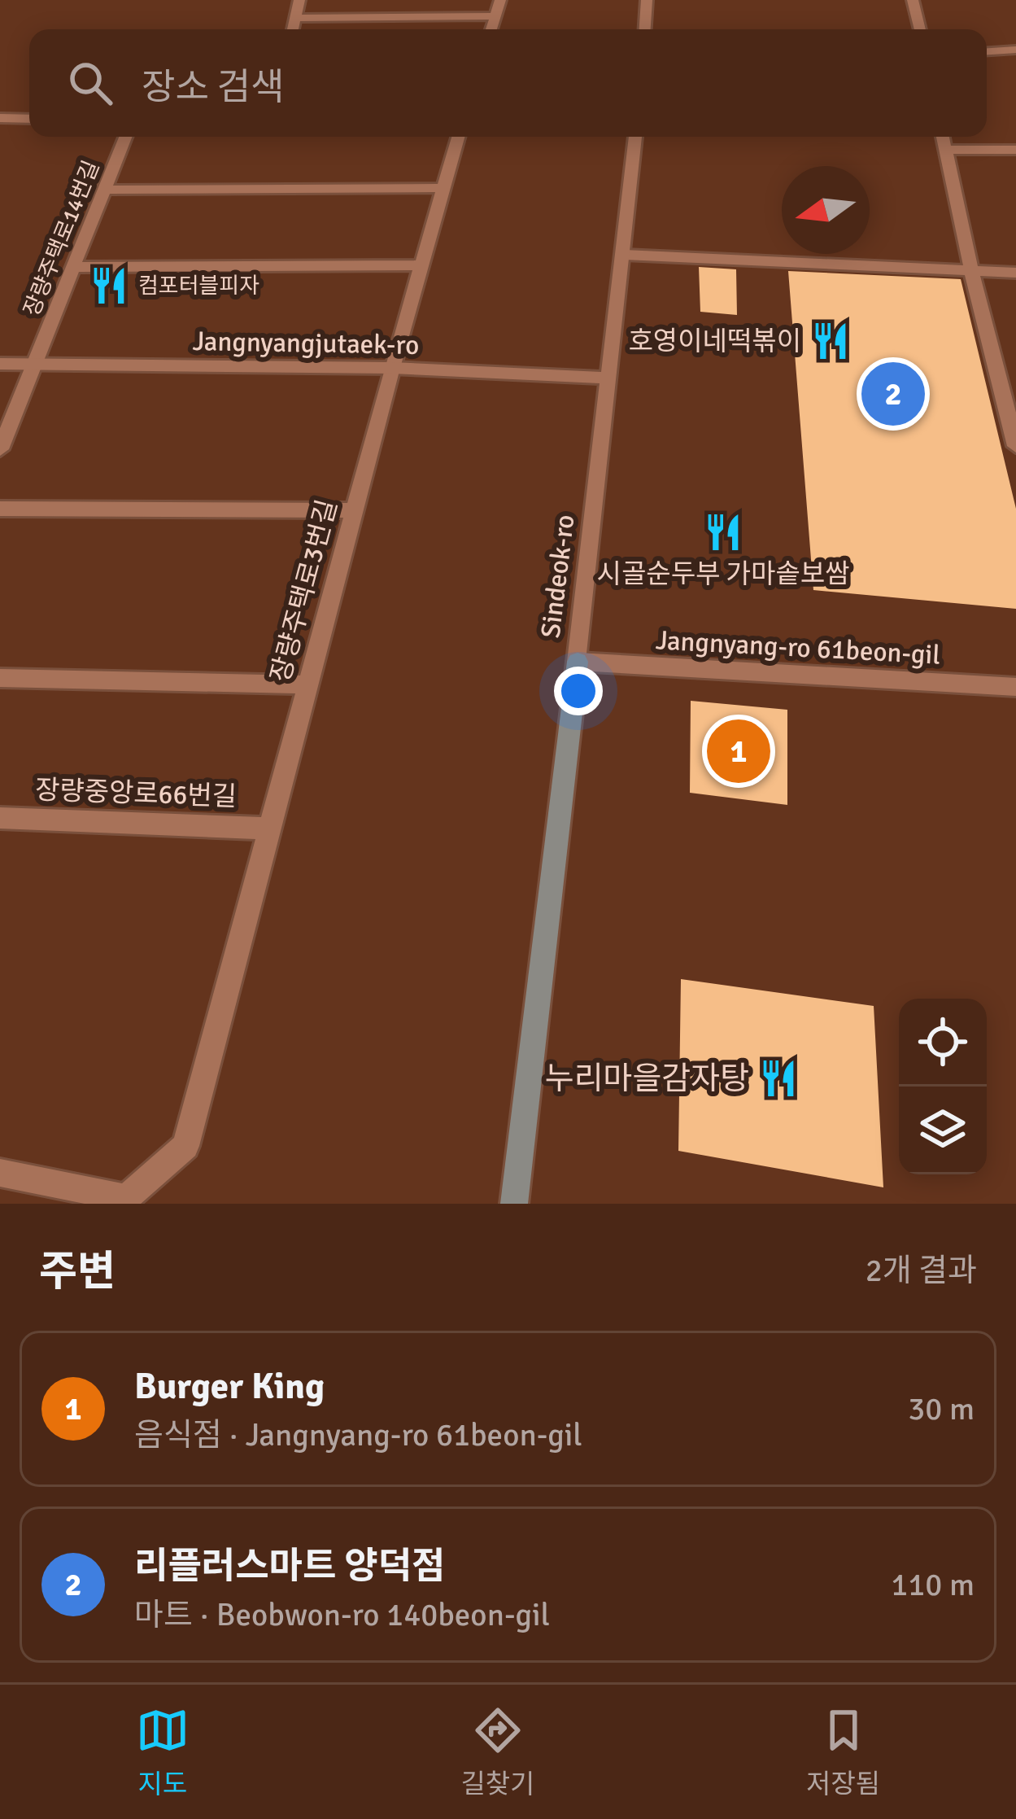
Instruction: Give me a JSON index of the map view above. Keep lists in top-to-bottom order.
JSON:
{
  "streets": {
    "main road": ["Sindeok-ro"],
    "street": [
      "장량주택로14번길",
      "Jangnyangjutaek-ro",
      "장량주택로3번길",
      "Jangnyang-ro 61beon-gil",
      "장량중앙로66번길"
    ]
  },
  "crossings": [
    ["장량주택로14번길", "Jangnyangjutaek-ro"],
    ["Jangnyangjutaek-ro", "Sindeok-ro"],
    ["Jangnyangjutaek-ro", "장량주택로3번길"],
    ["Sindeok-ro", "Jangnyang-ro 61beon-gil"],
    ["장량주택로3번길", "장량중앙로66번길"]
  ],
  "places": {
    "restaurant": [
      "컴포터블피자",
      "호영이네떡볶이",
      "시골순두부 가마솥보쌈",
      "누리마을감자탕"
    ]
  },
  "north": "left",
  "page": {
    "search": "장소 검색",
    "pins": ["2", "1"],
    "heading": ["주변", "2개 결과"],
    "list": [
      {
        "mark": "1",
        "name": "Burger King",
        "note": "음식점 · Jangnyang-ro 61beon-gil",
        "value": "30 m"
      },
      {
        "mark": "2",
        "name": "리플러스마트 양덕점",
        "note": "마트 · Beobwon-ro 140beon-gil",
        "value": "110 m"
      }
    ],
    "nav": ["지도", "길찾기", "저장됨"]
  }
}
